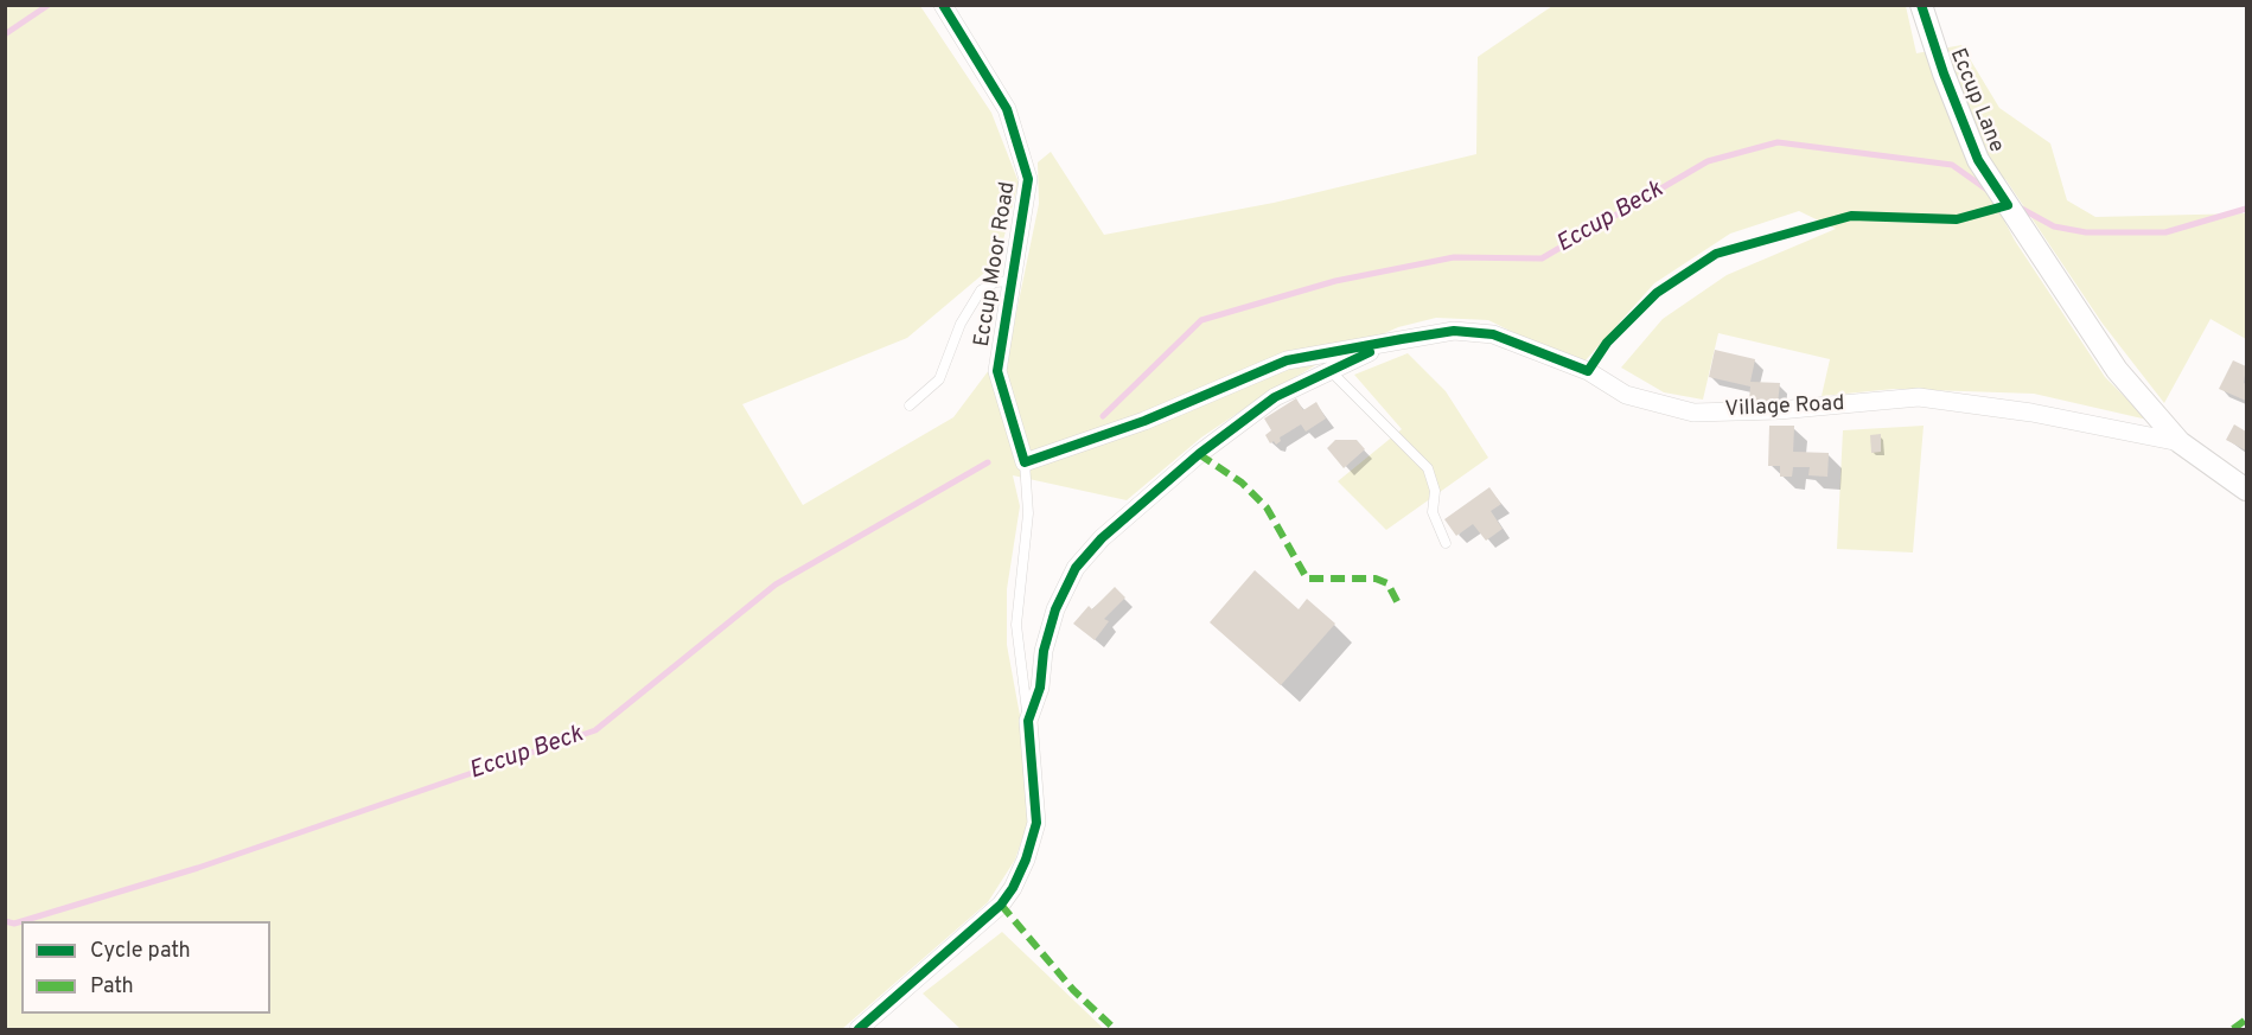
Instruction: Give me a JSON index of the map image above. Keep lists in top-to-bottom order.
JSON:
{
  "streets": {
    "street": ["Eccup Lane", "Eccup Moor Road", "Village Road"]
  },
  "crossings": [
    ["Eccup Lane", "Village Road"]
  ],
  "water": ["Eccup Beck"],
  "legend": ["Cycle path", "Path"]
}
